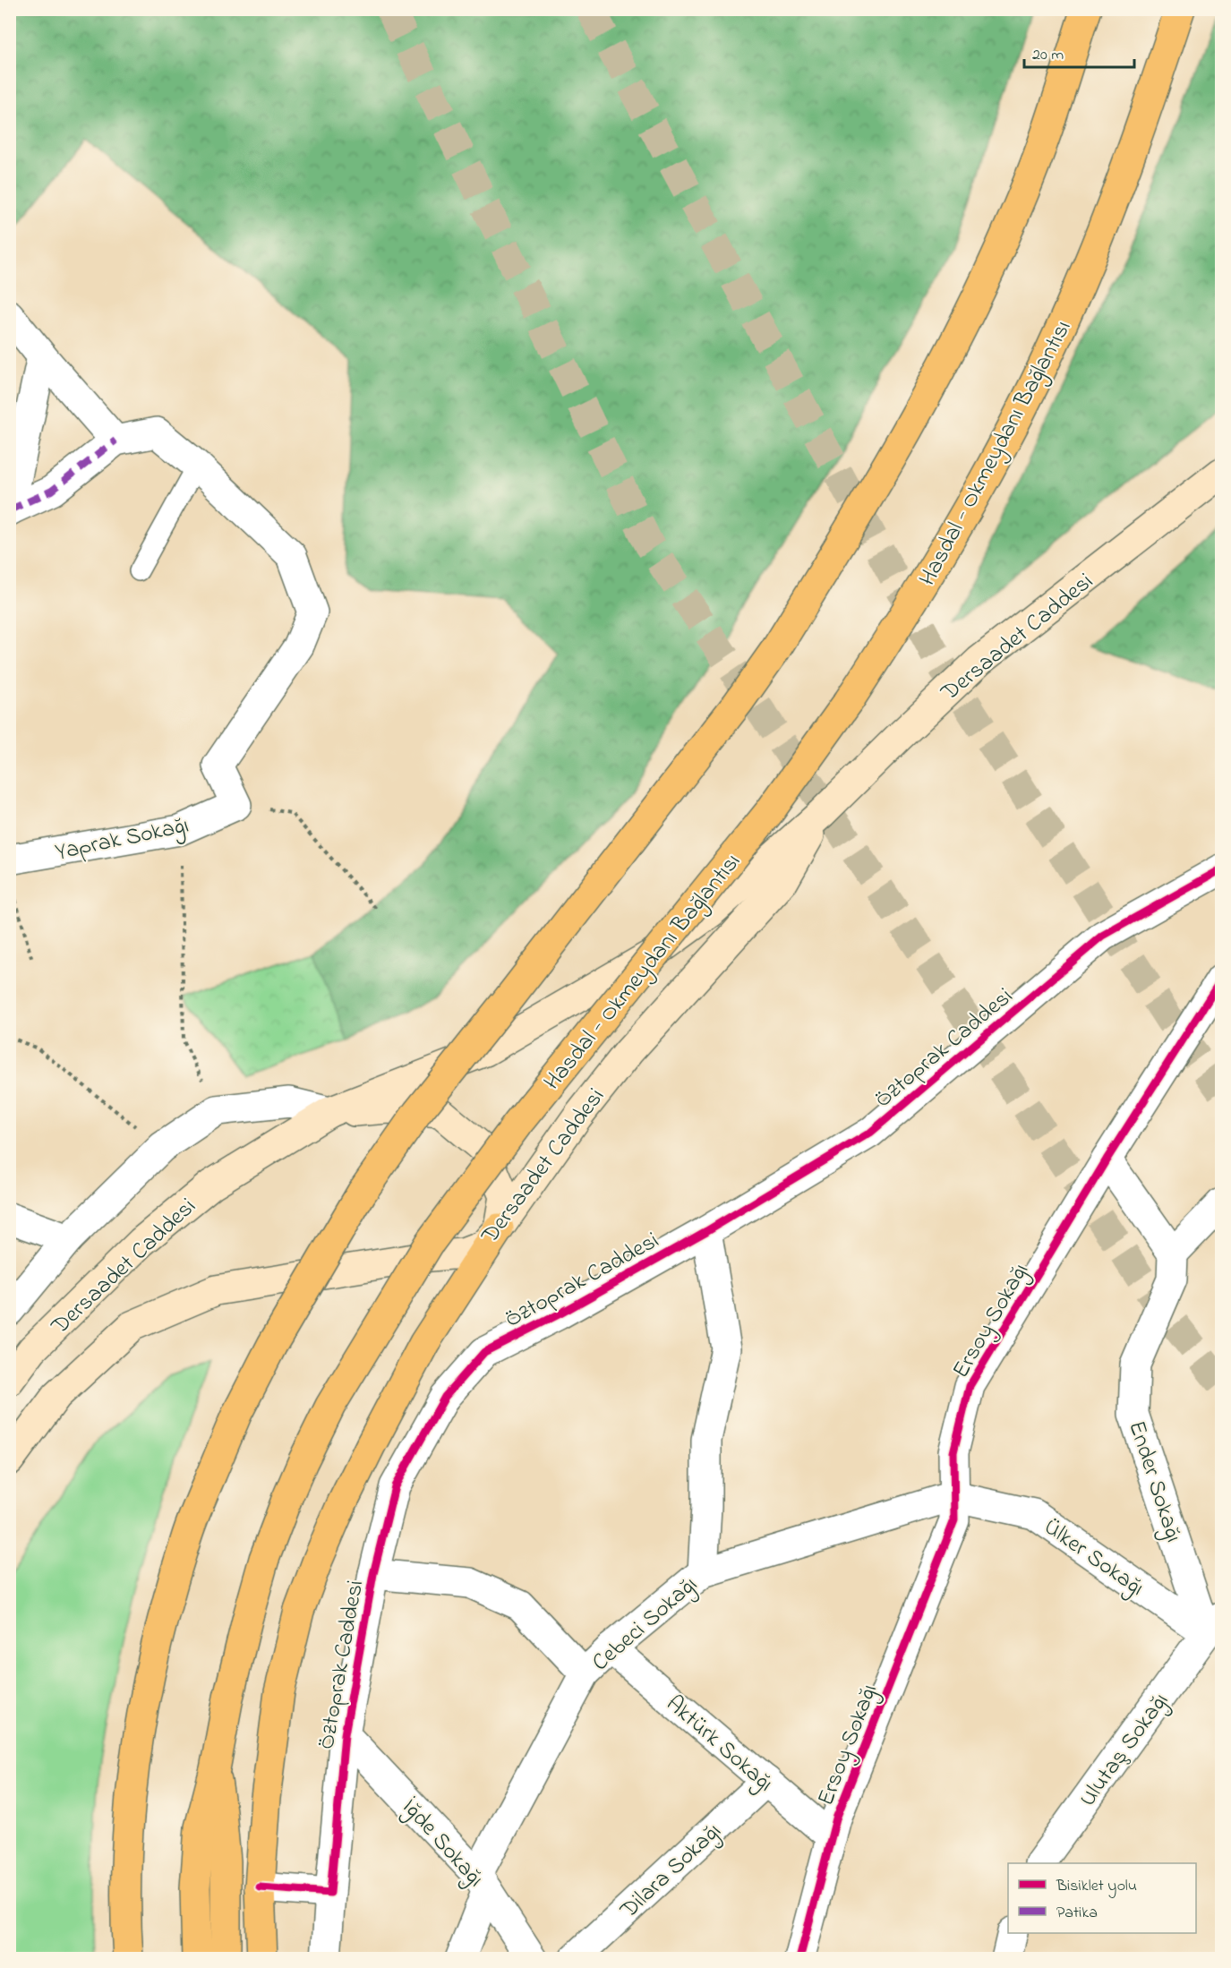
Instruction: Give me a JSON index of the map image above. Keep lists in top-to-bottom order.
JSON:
{
  "streets": {
    "highway": ["Hasdal - Okmeydanı Bağlantısı"],
    "main road": ["Dersaadet Caddesi"],
    "street": [
      "Yaprak Sokağı",
      "Öztoprak Caddesi",
      "Ersoy Sokağı",
      "Ender Sokağı",
      "Ülker Sokağı",
      "Cebeci Sokağı",
      "Aktürk Sokağı",
      "Ulutaş Sokağı",
      "İğde Sokağı",
      "Dilara Sokağı"
    ]
  },
  "crossings": [
    ["Öztoprak Caddesi", "İğde Sokağı"],
    ["Ersoy Sokağı", "Ülker Sokağı"],
    ["Ersoy Sokağı", "Cebeci Sokağı"],
    ["Ersoy Sokağı", "Aktürk Sokağı"],
    ["Ender Sokağı", "Ülker Sokağı"],
    ["Ender Sokağı", "Ulutaş Sokağı"],
    ["Ülker Sokağı", "Cebeci Sokağı"],
    ["Ülker Sokağı", "Ulutaş Sokağı"],
    ["Cebeci Sokağı", "Aktürk Sokağı"],
    ["Cebeci Sokağı", "İğde Sokağı"],
    ["Aktürk Sokağı", "Dilara Sokağı"]
  ],
  "legend": ["Bisiklet yolu", "Patika"],
  "scale_bar": "20 m"
}
